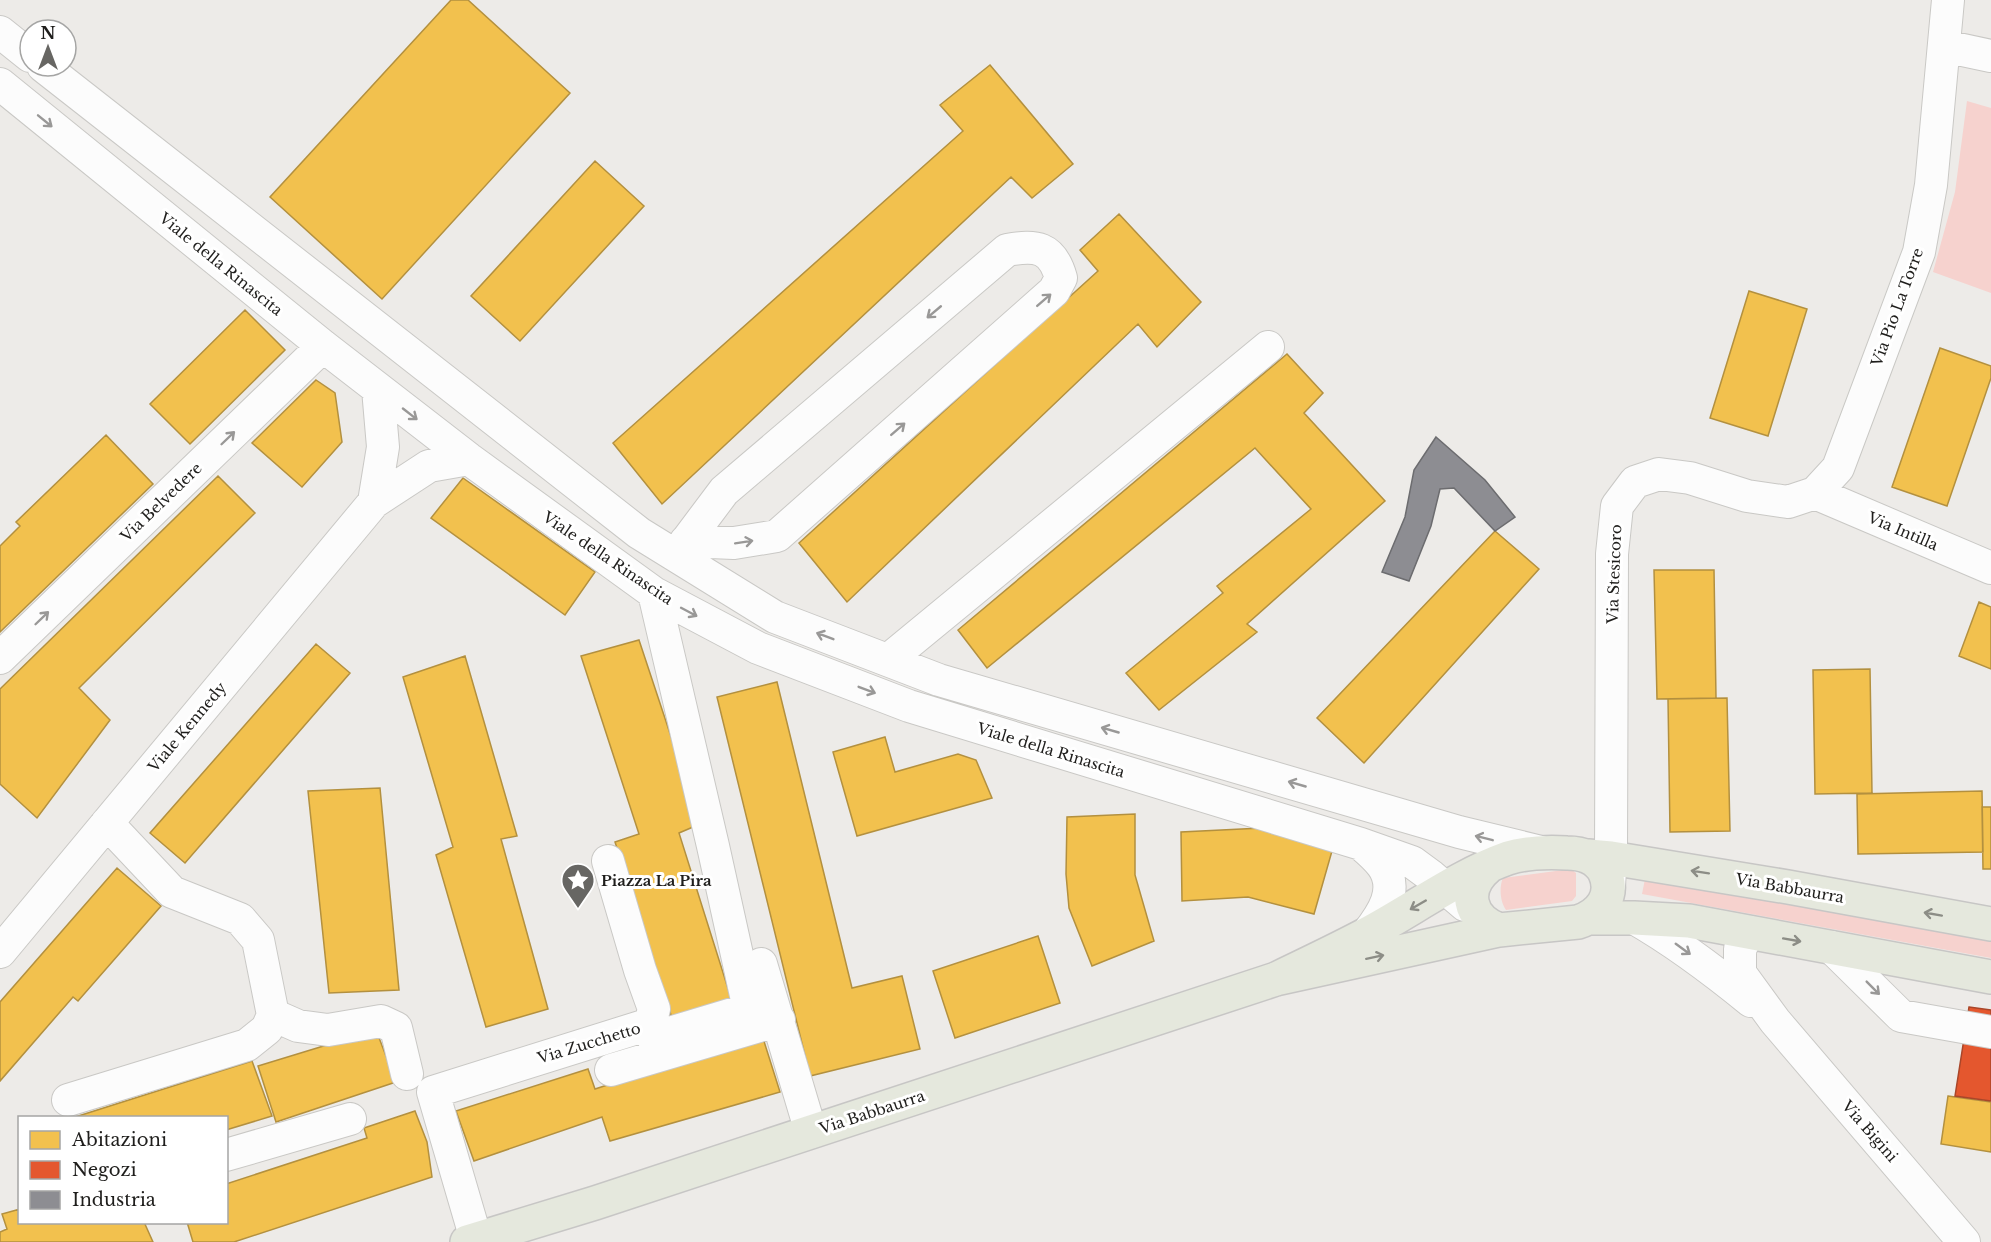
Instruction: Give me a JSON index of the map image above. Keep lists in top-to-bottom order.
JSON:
{
  "streets": {
    "main road": ["Via Babbaurra"],
    "street": [
      "Viale della Rinascita",
      "Via Pio La Torre",
      "Via Belvedere",
      "Via Intilla",
      "Via Stesicoro",
      "Viale Kennedy",
      "Via Zucchetto",
      "Via Bigini"
    ]
  },
  "crossings": [
    ["Viale della Rinascita", "Via Belvedere"],
    ["Viale della Rinascita", "Viale Kennedy"],
    ["Viale della Rinascita", "Via Babbaurra"],
    ["Viale della Rinascita", "Via Zucchetto"],
    ["Via Pio La Torre", "Via Intilla"],
    ["Via Pio La Torre", "Via Stesicoro"],
    ["Via Intilla", "Via Stesicoro"],
    ["Via Stesicoro", "Via Babbaurra"],
    ["Via Babbaurra", "Via Zucchetto"]
  ],
  "one_way": ["Via Belvedere"],
  "places": {
    "place": ["Piazza La Pira"]
  },
  "legend": ["Abitazioni", "Negozi", "Industria"],
  "north": "top"
}
